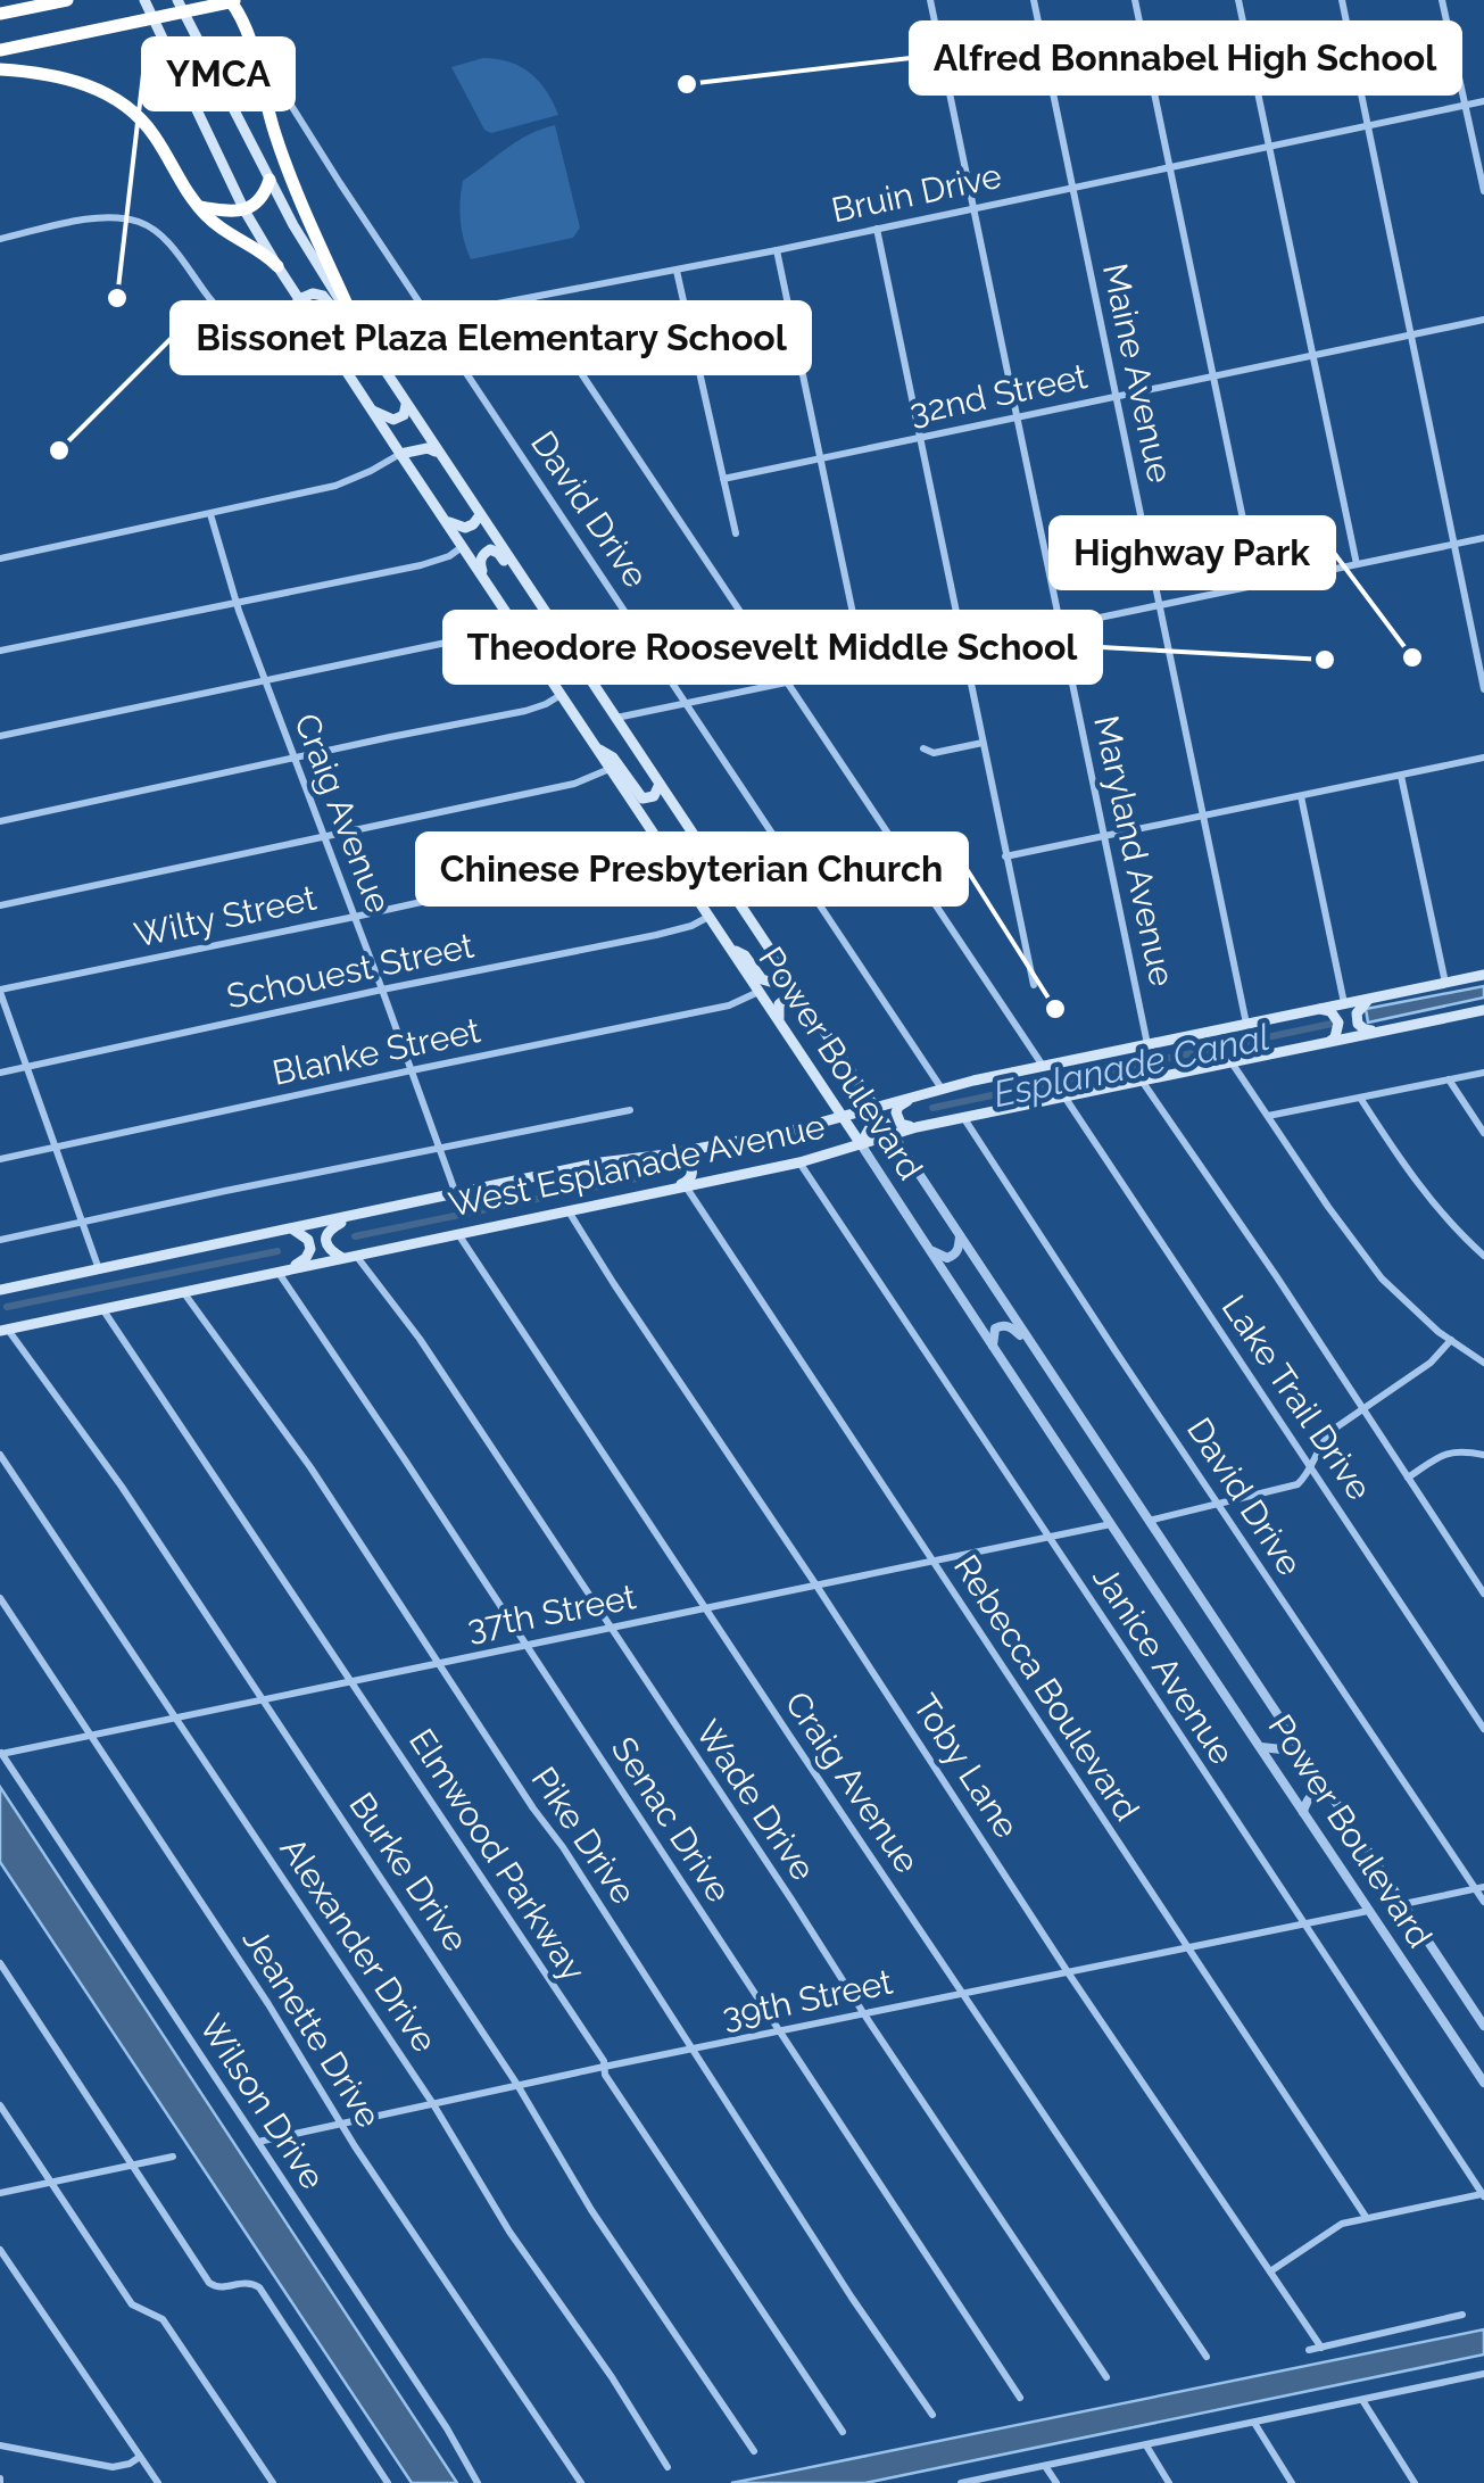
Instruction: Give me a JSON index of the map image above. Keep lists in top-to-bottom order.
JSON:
{
  "streets": {
    "main road": ["Power Boulevard", "West Esplanade Avenue"],
    "street": [
      "Bruin Drive",
      "Maine Avenue",
      "32nd Street",
      "David Drive",
      "Craig Avenue",
      "Maryland Avenue",
      "Wilty Street",
      "Schouest Street",
      "Blanke Street",
      "Lake Trail Drive",
      "37th Street",
      "Janice Avenue",
      "Rebecca Boulevard",
      "Toby Lane",
      "Wade Drive",
      "Senac Drive",
      "Pike Drive",
      "Elmwood Parkway",
      "Burke Drive",
      "Alexander Drive",
      "39th Street",
      "Jeanette Drive",
      "Wilson Drive"
    ]
  },
  "crossings": [
    ["Bruin Drive", "Maine Avenue"],
    ["Bruin Drive", "David Drive"],
    ["Bruin Drive", "Maryland Avenue"],
    ["Bruin Drive", "Power Boulevard"],
    ["Maine Avenue", "32nd Street"],
    ["Maine Avenue", "West Esplanade Avenue"],
    ["32nd Street", "Maryland Avenue"],
    ["David Drive", "West Esplanade Avenue"],
    ["Craig Avenue", "Wilty Street"],
    ["Craig Avenue", "Schouest Street"],
    ["Craig Avenue", "Blanke Street"],
    ["Craig Avenue", "West Esplanade Avenue"],
    ["Craig Avenue", "37th Street"],
    ["Craig Avenue", "39th Street"],
    ["Maryland Avenue", "West Esplanade Avenue"],
    ["Wilty Street", "Power Boulevard"],
    ["Schouest Street", "Power Boulevard"],
    ["Blanke Street", "Power Boulevard"],
    ["Power Boulevard", "West Esplanade Avenue"],
    ["Power Boulevard", "37th Street"],
    ["Power Boulevard", "39th Street"],
    ["West Esplanade Avenue", "Lake Trail Drive"],
    ["West Esplanade Avenue", "Janice Avenue"],
    ["West Esplanade Avenue", "Rebecca Boulevard"],
    ["West Esplanade Avenue", "Toby Lane"],
    ["West Esplanade Avenue", "Wade Drive"],
    ["West Esplanade Avenue", "Senac Drive"],
    ["West Esplanade Avenue", "Pike Drive"],
    ["West Esplanade Avenue", "Elmwood Parkway"],
    ["West Esplanade Avenue", "Burke Drive"],
    ["37th Street", "Janice Avenue"],
    ["37th Street", "Rebecca Boulevard"],
    ["37th Street", "Toby Lane"],
    ["37th Street", "Wade Drive"],
    ["37th Street", "Senac Drive"],
    ["37th Street", "Pike Drive"],
    ["37th Street", "Elmwood Parkway"],
    ["37th Street", "Burke Drive"],
    ["37th Street", "Alexander Drive"],
    ["37th Street", "Jeanette Drive"],
    ["37th Street", "Wilson Drive"],
    ["Janice Avenue", "39th Street"],
    ["Rebecca Boulevard", "39th Street"],
    ["Toby Lane", "39th Street"],
    ["Wade Drive", "39th Street"],
    ["Senac Drive", "39th Street"],
    ["Pike Drive", "39th Street"],
    ["Elmwood Parkway", "39th Street"],
    ["Burke Drive", "39th Street"],
    ["Alexander Drive", "39th Street"],
    ["39th Street", "Jeanette Drive"],
    ["39th Street", "Wilson Drive"]
  ],
  "water": ["Esplanade Canal"],
  "places": [
    "Alfred Bonnabel High School",
    "YMCA",
    "Bissonet Plaza Elementary School",
    "Highway Park",
    "Theodore Roosevelt Middle School",
    "Chinese Presbyterian Church"
  ]
}
